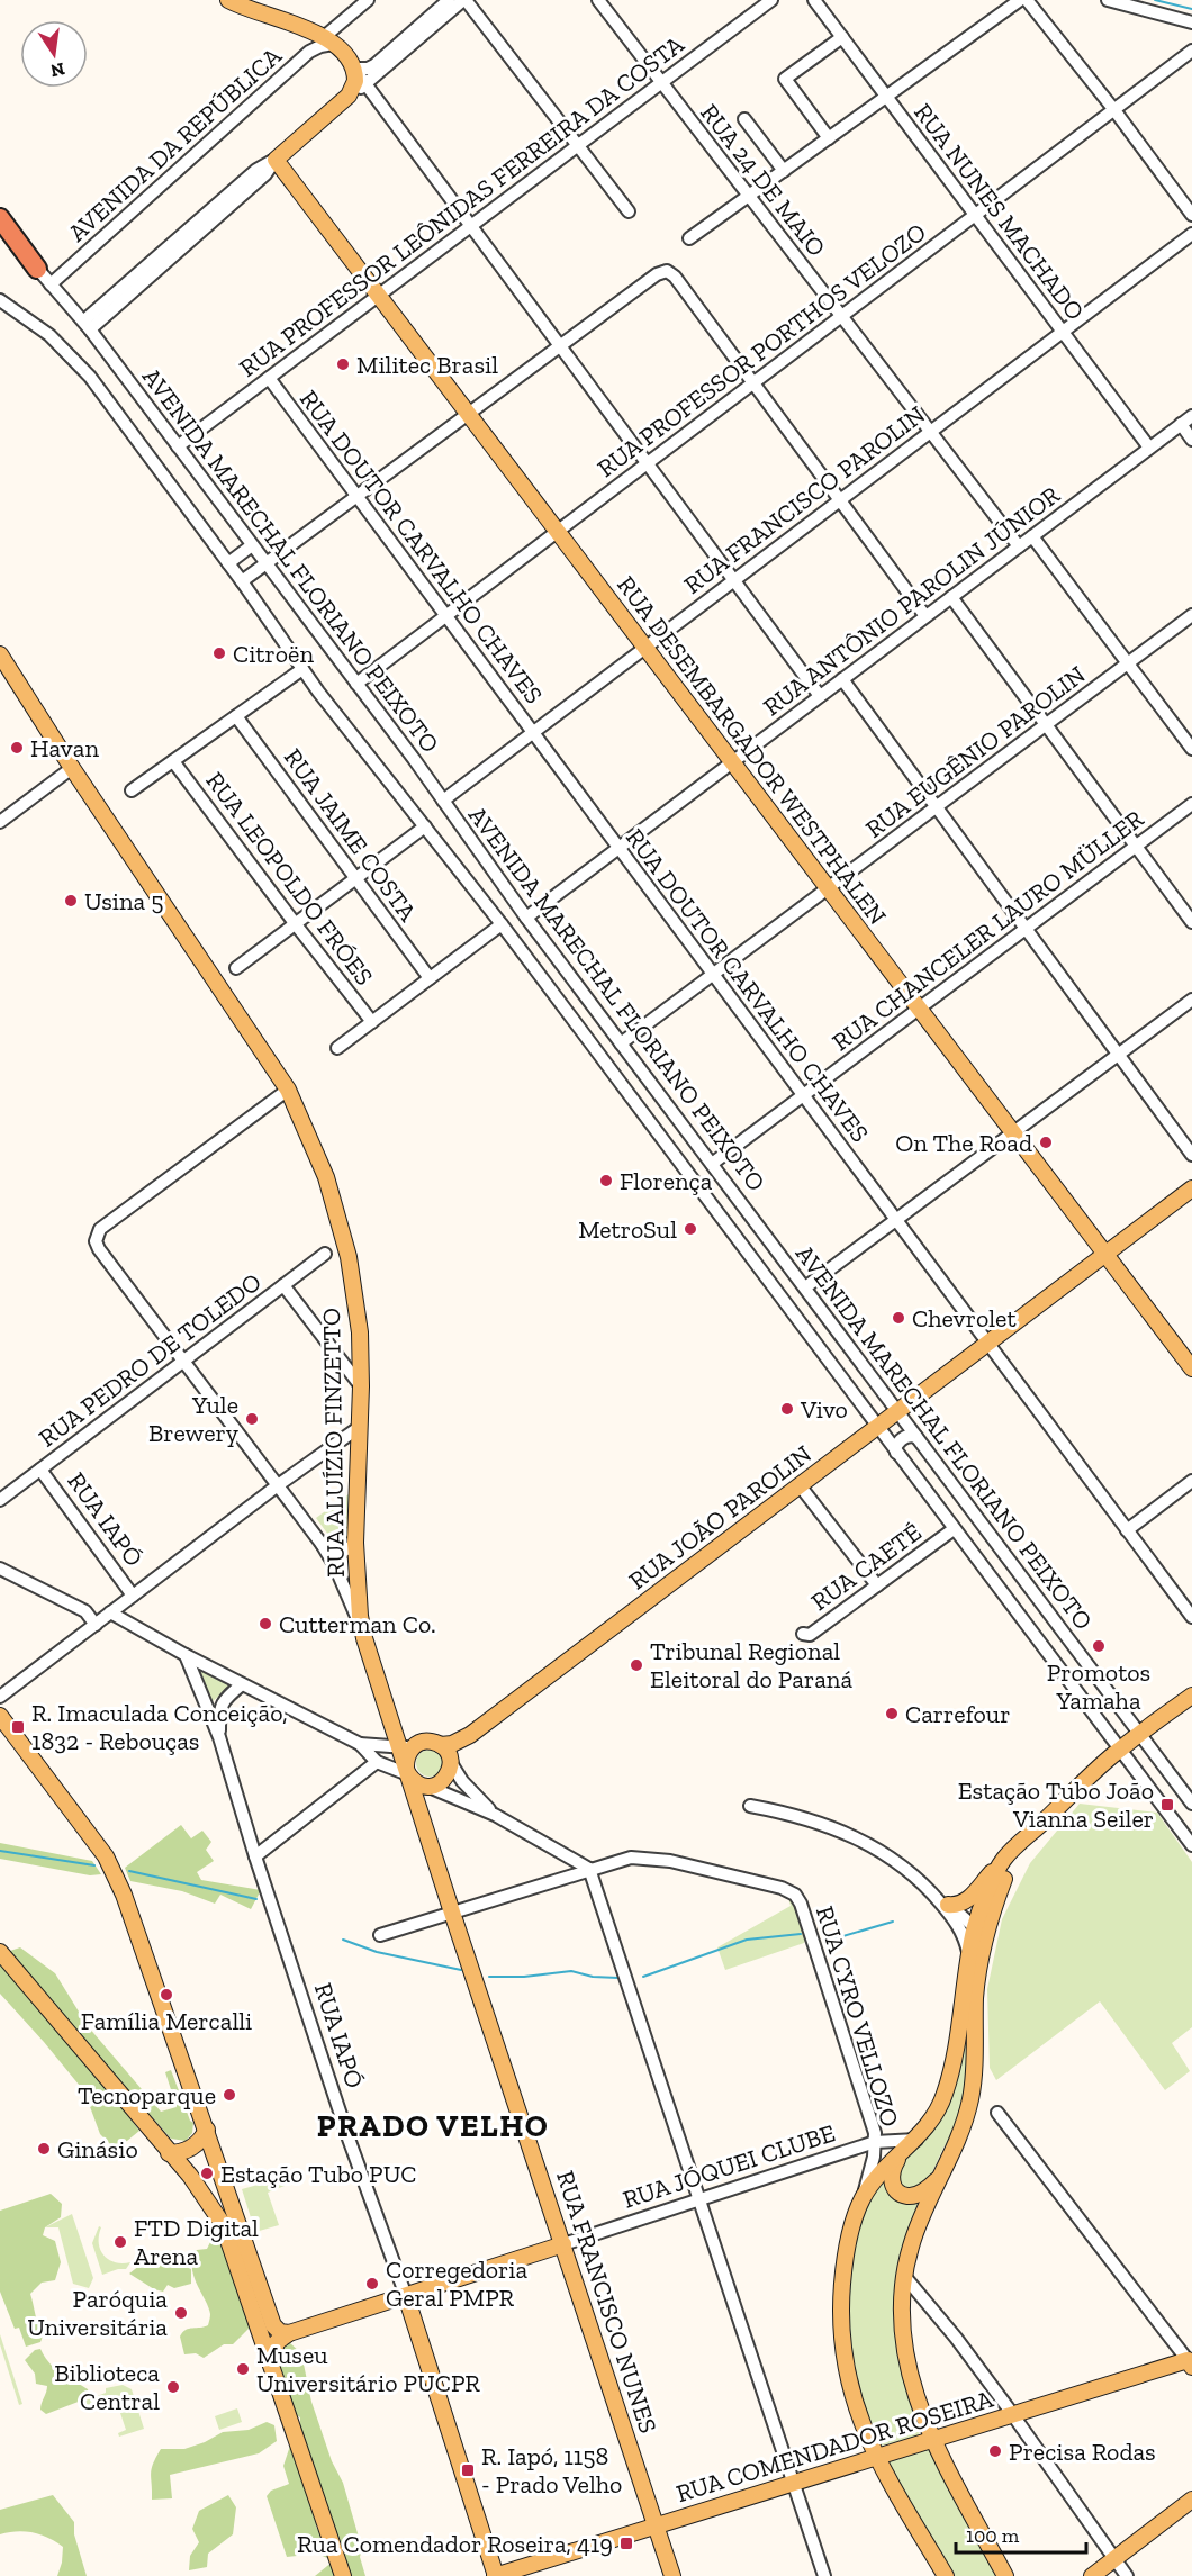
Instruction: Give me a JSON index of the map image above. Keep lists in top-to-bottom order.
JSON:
{
  "streets": {
    "main road": [
      "RUA DESEMBARGADOR WESTPHALEN",
      "RUA ALUÍZIO FINZETTO",
      "RUA JOÃO PAROLIN",
      "RUA IAPÓ",
      "RUA JÓQUEI CLUBE",
      "RUA FRANCISCO NUNES",
      "RUA COMENDADOR ROSEIRA"
    ],
    "street": [
      "AVENIDA DA REPÚBLICA",
      "RUA 24 DE MAIO",
      "RUA PROFESSOR LEÔNIDAS FERREIRA DA COSTA",
      "RUA NUNES MACHADO",
      "RUA PROFESSOR PORTHOS VELOZO",
      "RUA FRANCISCO PAROLIN",
      "RUA DOUTOR CARVALHO CHAVES",
      "AVENIDA MARECHAL FLORIANO PEIXOTO",
      "RUA ANTÔNIO PAROLIN JÚNIOR",
      "RUA EUGÊNIO PAROLIN",
      "RUA JAIME COSTA",
      "RUA LEOPOLDO FRÓES",
      "RUA CHANCELER LAURO MÜLLER",
      "RUA PEDRO DE TOLEDO",
      "RUA CAETÉ",
      "RUA CYRO VELLOZO"
    ]
  },
  "crossings": [
    ["AVENIDA DA REPÚBLICA", "AVENIDA MARECHAL FLORIANO PEIXOTO"],
    ["RUA 24 DE MAIO", "RUA PROFESSOR LEÔNIDAS FERREIRA DA COSTA"],
    ["RUA 24 DE MAIO", "RUA PROFESSOR PORTHOS VELOZO"],
    ["RUA 24 DE MAIO", "RUA FRANCISCO PAROLIN"],
    ["RUA 24 DE MAIO", "RUA ANTÔNIO PAROLIN JÚNIOR"],
    ["RUA PROFESSOR LEÔNIDAS FERREIRA DA COSTA", "RUA DOUTOR CARVALHO CHAVES"],
    ["RUA PROFESSOR LEÔNIDAS FERREIRA DA COSTA", "AVENIDA MARECHAL FLORIANO PEIXOTO"],
    ["RUA PROFESSOR LEÔNIDAS FERREIRA DA COSTA", "RUA DESEMBARGADOR WESTPHALEN"],
    ["RUA NUNES MACHADO", "RUA PROFESSOR PORTHOS VELOZO"],
    ["RUA NUNES MACHADO", "RUA FRANCISCO PAROLIN"],
    ["RUA NUNES MACHADO", "RUA ANTÔNIO PAROLIN JÚNIOR"],
    ["RUA PROFESSOR PORTHOS VELOZO", "RUA DOUTOR CARVALHO CHAVES"],
    ["RUA PROFESSOR PORTHOS VELOZO", "AVENIDA MARECHAL FLORIANO PEIXOTO"],
    ["RUA PROFESSOR PORTHOS VELOZO", "RUA DESEMBARGADOR WESTPHALEN"],
    ["RUA FRANCISCO PAROLIN", "RUA DOUTOR CARVALHO CHAVES"],
    ["RUA FRANCISCO PAROLIN", "AVENIDA MARECHAL FLORIANO PEIXOTO"],
    ["RUA FRANCISCO PAROLIN", "RUA DESEMBARGADOR WESTPHALEN"],
    ["RUA DOUTOR CARVALHO CHAVES", "RUA ANTÔNIO PAROLIN JÚNIOR"],
    ["RUA DOUTOR CARVALHO CHAVES", "RUA EUGÊNIO PAROLIN"],
    ["RUA DOUTOR CARVALHO CHAVES", "RUA CHANCELER LAURO MÜLLER"],
    ["RUA DOUTOR CARVALHO CHAVES", "RUA JOÃO PAROLIN"],
    ["AVENIDA MARECHAL FLORIANO PEIXOTO", "RUA ANTÔNIO PAROLIN JÚNIOR"],
    ["AVENIDA MARECHAL FLORIANO PEIXOTO", "RUA EUGÊNIO PAROLIN"],
    ["AVENIDA MARECHAL FLORIANO PEIXOTO", "RUA CHANCELER LAURO MÜLLER"],
    ["AVENIDA MARECHAL FLORIANO PEIXOTO", "RUA JOÃO PAROLIN"],
    ["AVENIDA MARECHAL FLORIANO PEIXOTO", "RUA CAETÉ"],
    ["RUA ANTÔNIO PAROLIN JÚNIOR", "RUA DESEMBARGADOR WESTPHALEN"],
    ["RUA DESEMBARGADOR WESTPHALEN", "RUA EUGÊNIO PAROLIN"],
    ["RUA DESEMBARGADOR WESTPHALEN", "RUA CHANCELER LAURO MÜLLER"],
    ["RUA DESEMBARGADOR WESTPHALEN", "RUA JOÃO PAROLIN"],
    ["RUA PEDRO DE TOLEDO", "RUA IAPÓ"],
    ["RUA JOÃO PAROLIN", "RUA FRANCISCO NUNES"],
    ["RUA IAPÓ", "RUA JÓQUEI CLUBE"],
    ["RUA IAPÓ", "RUA COMENDADOR ROSEIRA"],
    ["RUA CYRO VELLOZO", "RUA JÓQUEI CLUBE"],
    ["RUA JÓQUEI CLUBE", "RUA FRANCISCO NUNES"],
    ["RUA FRANCISCO NUNES", "RUA COMENDADOR ROSEIRA"]
  ],
  "districts": ["PRADO VELHO"],
  "places": {
    "other": [
      "Militec Brasil",
      "Citroën",
      "Havan",
      "Usina 5",
      "On The Road",
      "Florença",
      "MetroSul",
      "Chevrolet",
      "Vivo",
      "Yule Brewery",
      "Cutterman Co.",
      "Promotos Yamaha",
      "Tribunal Regional Eleitoral do Paraná",
      "Carrefour",
      "Família Mercalli",
      "Tecnoparque",
      "Ginásio",
      "Estação Tubo PUC",
      "FTD Digital Arena",
      "Corregedoria Geral PMPR",
      "Paróquia Universitária",
      "Museu Universitário PUCPR",
      "Biblioteca Central",
      "Precisa Rodas"
    ],
    "transit": [
      "R. Imaculada Conceição, 1832 - Rebouças",
      "Estação Tubo João Vianna Seiler",
      "R. Iapó, 1158 - Prado Velho",
      "Rua Comendador Roseira, 419"
    ]
  },
  "scale_bar": "100 m",
  "north": "bottom"
}
